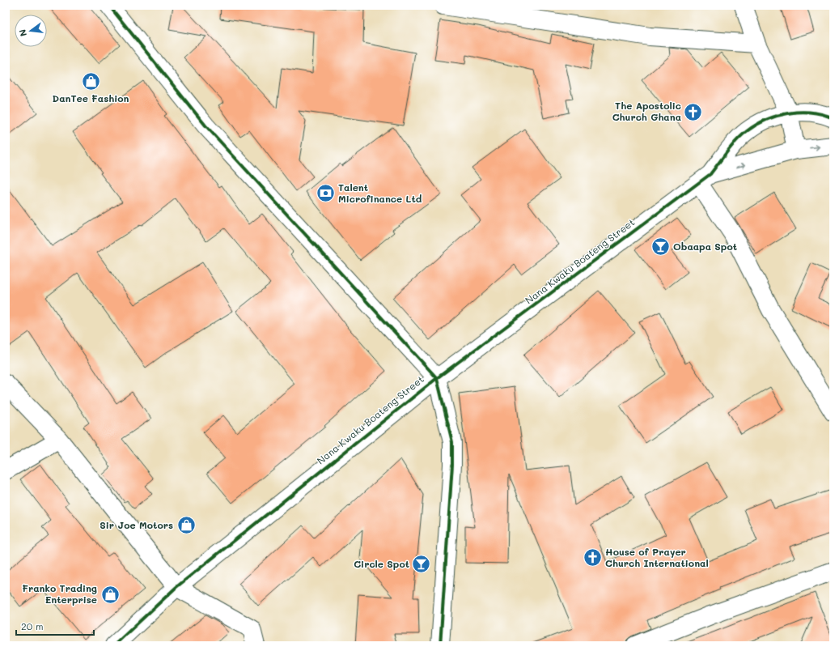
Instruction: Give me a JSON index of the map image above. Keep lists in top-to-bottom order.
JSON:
{
  "streets": {
    "street": ["Nana Kwaku Boateng Street"]
  },
  "places": {
    "shop": ["DanTee Fashion", "Sir Joe Motors", "Franko Trading Enterprise"],
    "church": ["The Apostolic Church Ghana", "House of Prayer Church International"],
    "bank": ["Talent Microfinance Ltd"],
    "bar": ["Obaapa Spot", "Circle Spot"]
  },
  "scale_bar": "20 m",
  "north": "left"
}
